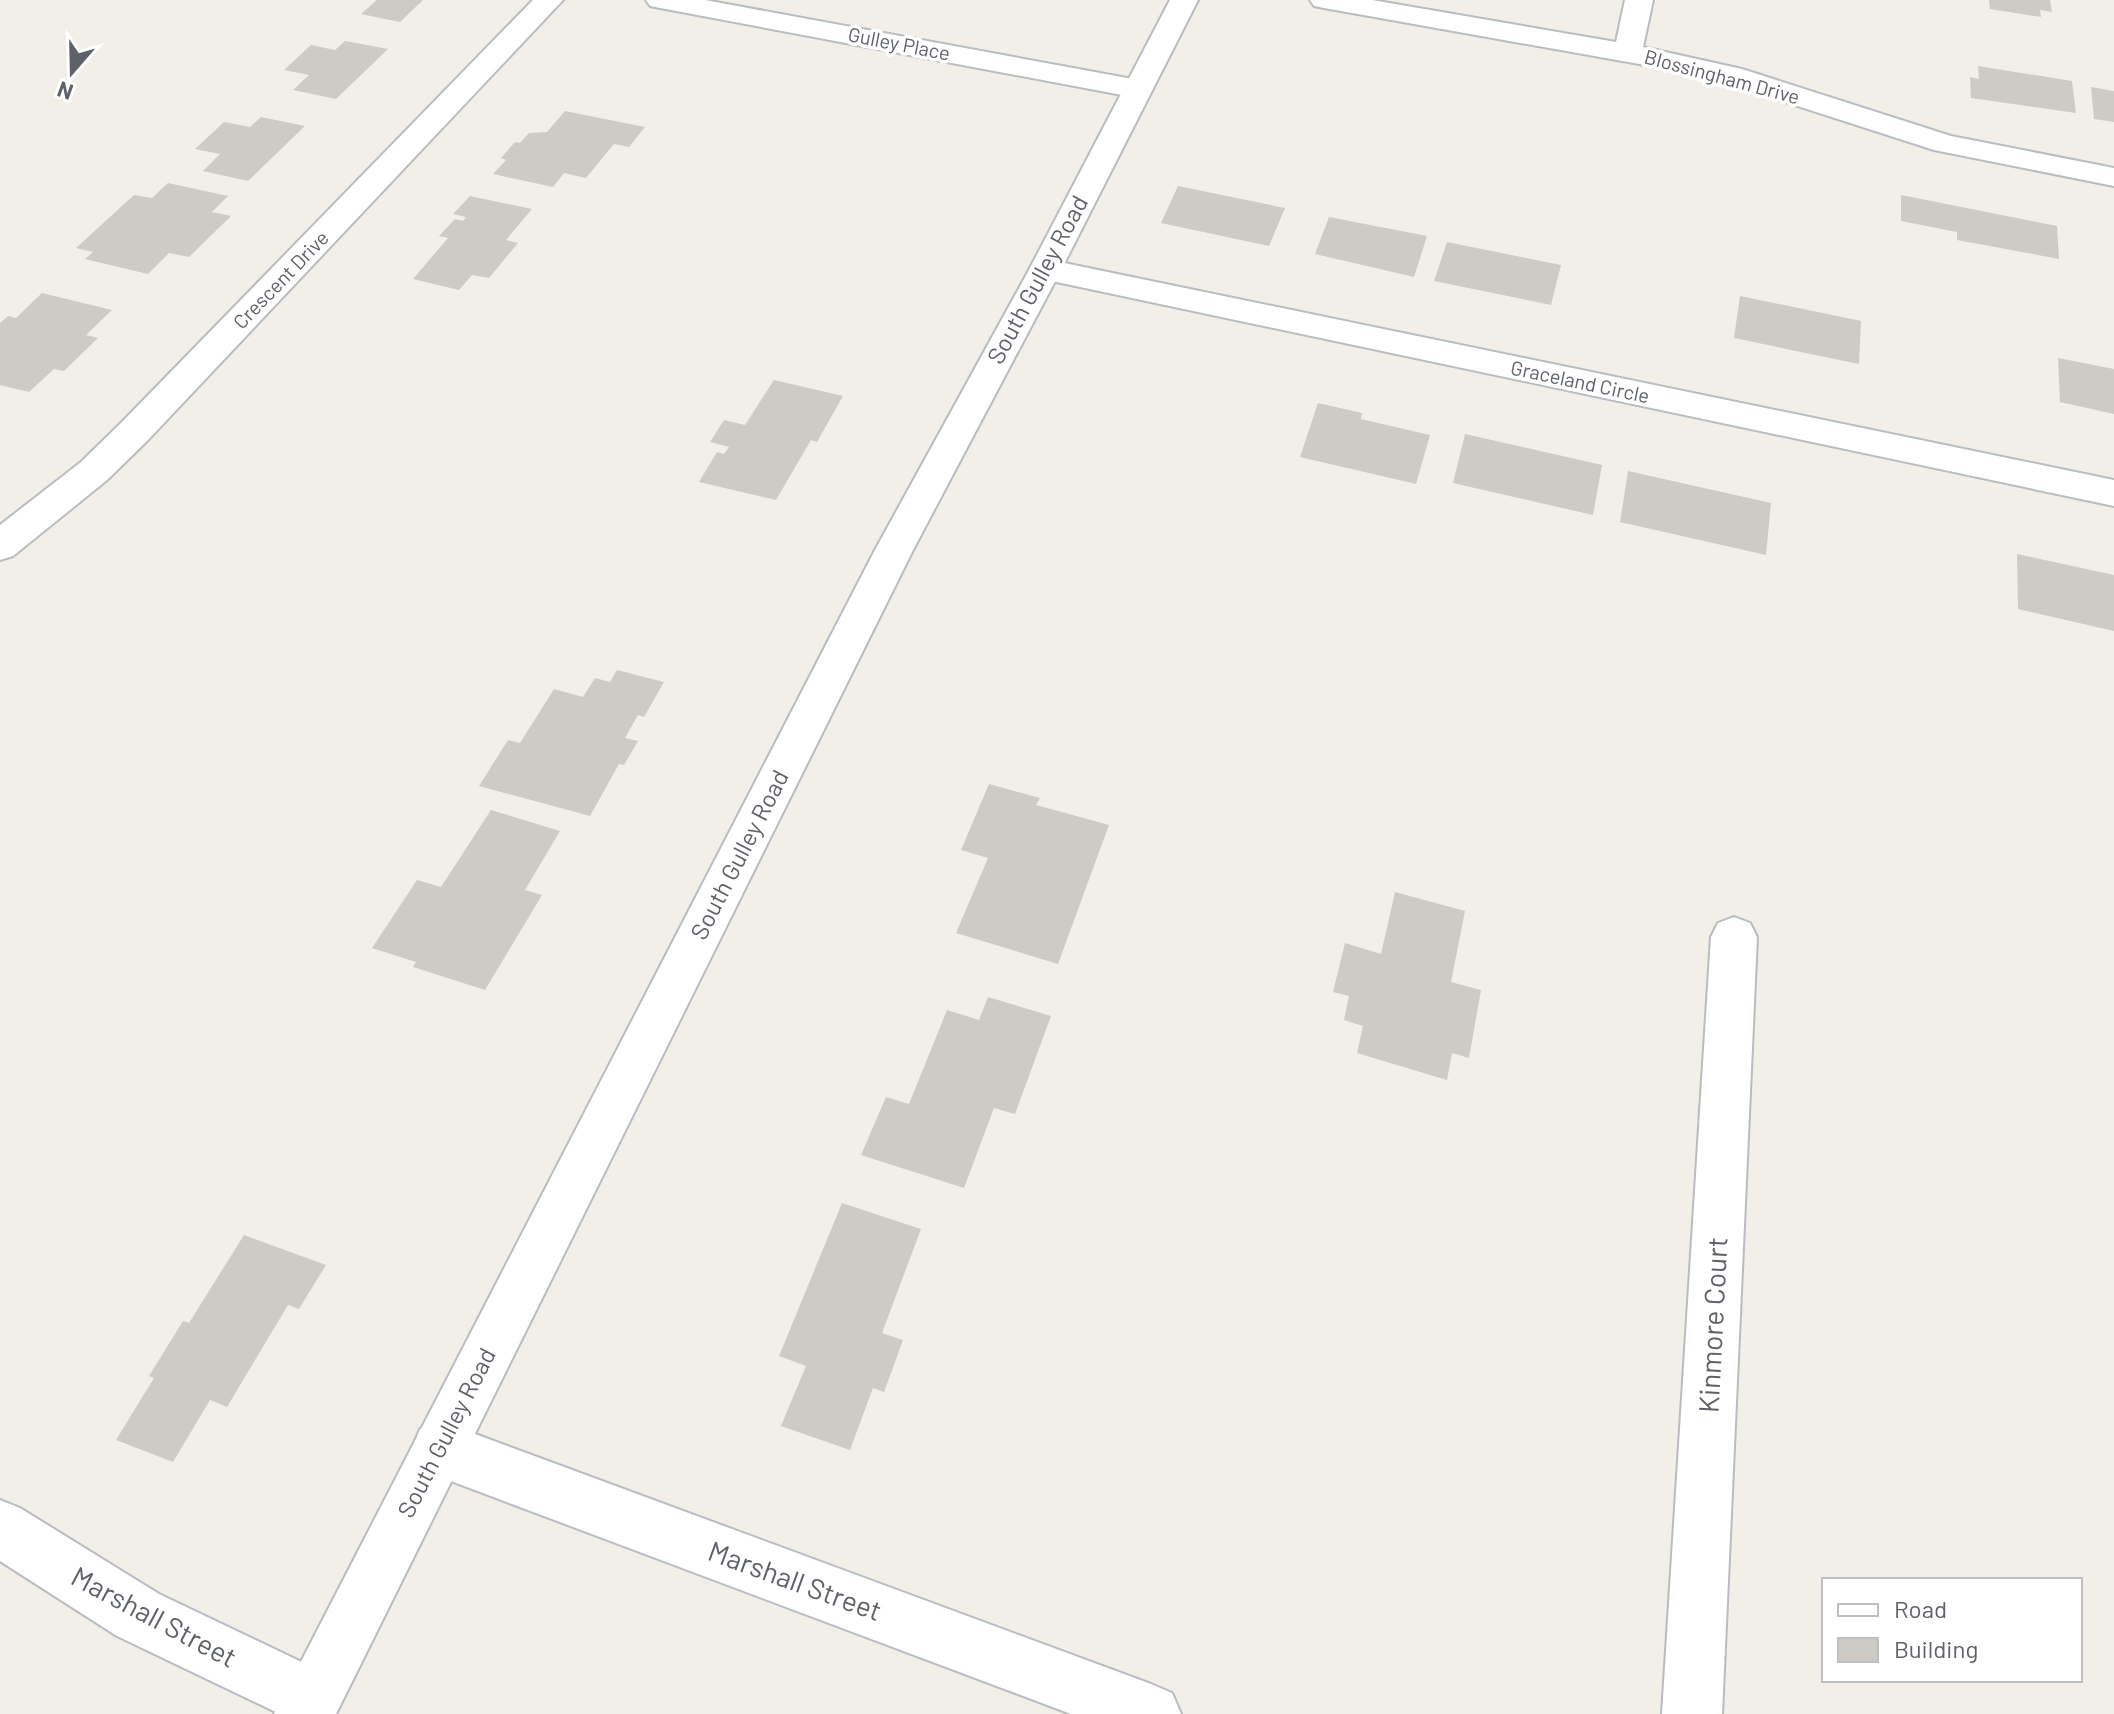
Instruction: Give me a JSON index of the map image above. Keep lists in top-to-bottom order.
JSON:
{
  "streets": {
    "street": [
      "Gulley Place",
      "Blossingham Drive",
      "Crescent Drive",
      "South Gulley Road",
      "Graceland Circle",
      "Kinmore Court",
      "Marshall Street"
    ]
  },
  "crossings": [
    ["Gulley Place", "South Gulley Road"],
    ["South Gulley Road", "Graceland Circle"],
    ["South Gulley Road", "Marshall Street"]
  ],
  "legend": ["Road", "Building"],
  "north": "bottom"
}
